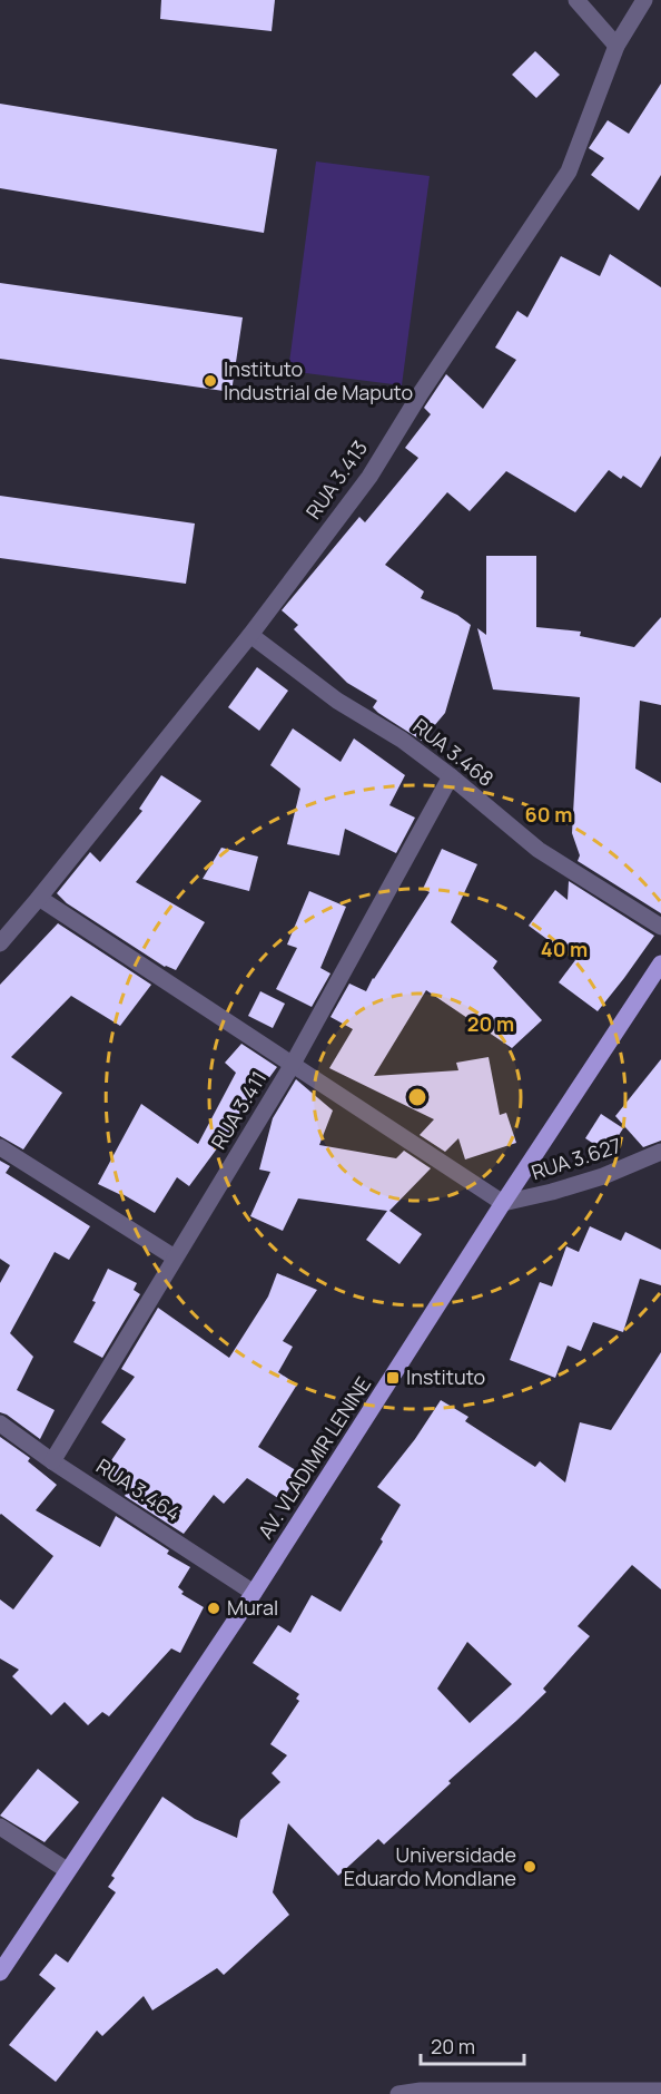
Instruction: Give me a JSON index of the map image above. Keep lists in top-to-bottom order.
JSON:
{
  "streets": {
    "main road": ["AV. VLADIMIR LENINE"],
    "street": [
      "RUA 3.413",
      "RUA 3.468",
      "RUA 3.411",
      "RUA 3.627",
      "RUA 3.464"
    ]
  },
  "crossings": [
    ["RUA 3.413", "RUA 3.468"],
    ["RUA 3.468", "RUA 3.411"],
    ["RUA 3.411", "RUA 3.464"],
    ["RUA 3.627", "AV. VLADIMIR LENINE"],
    ["AV. VLADIMIR LENINE", "RUA 3.464"]
  ],
  "places": {
    "other": ["Instituto Industrial de Maputo", "Mural", "Universidade Eduardo Mondlane"],
    "transit": ["Instituto"]
  },
  "scale_bar": "20 m",
  "rings": ["60 m", "40 m", "20 m"]
}
